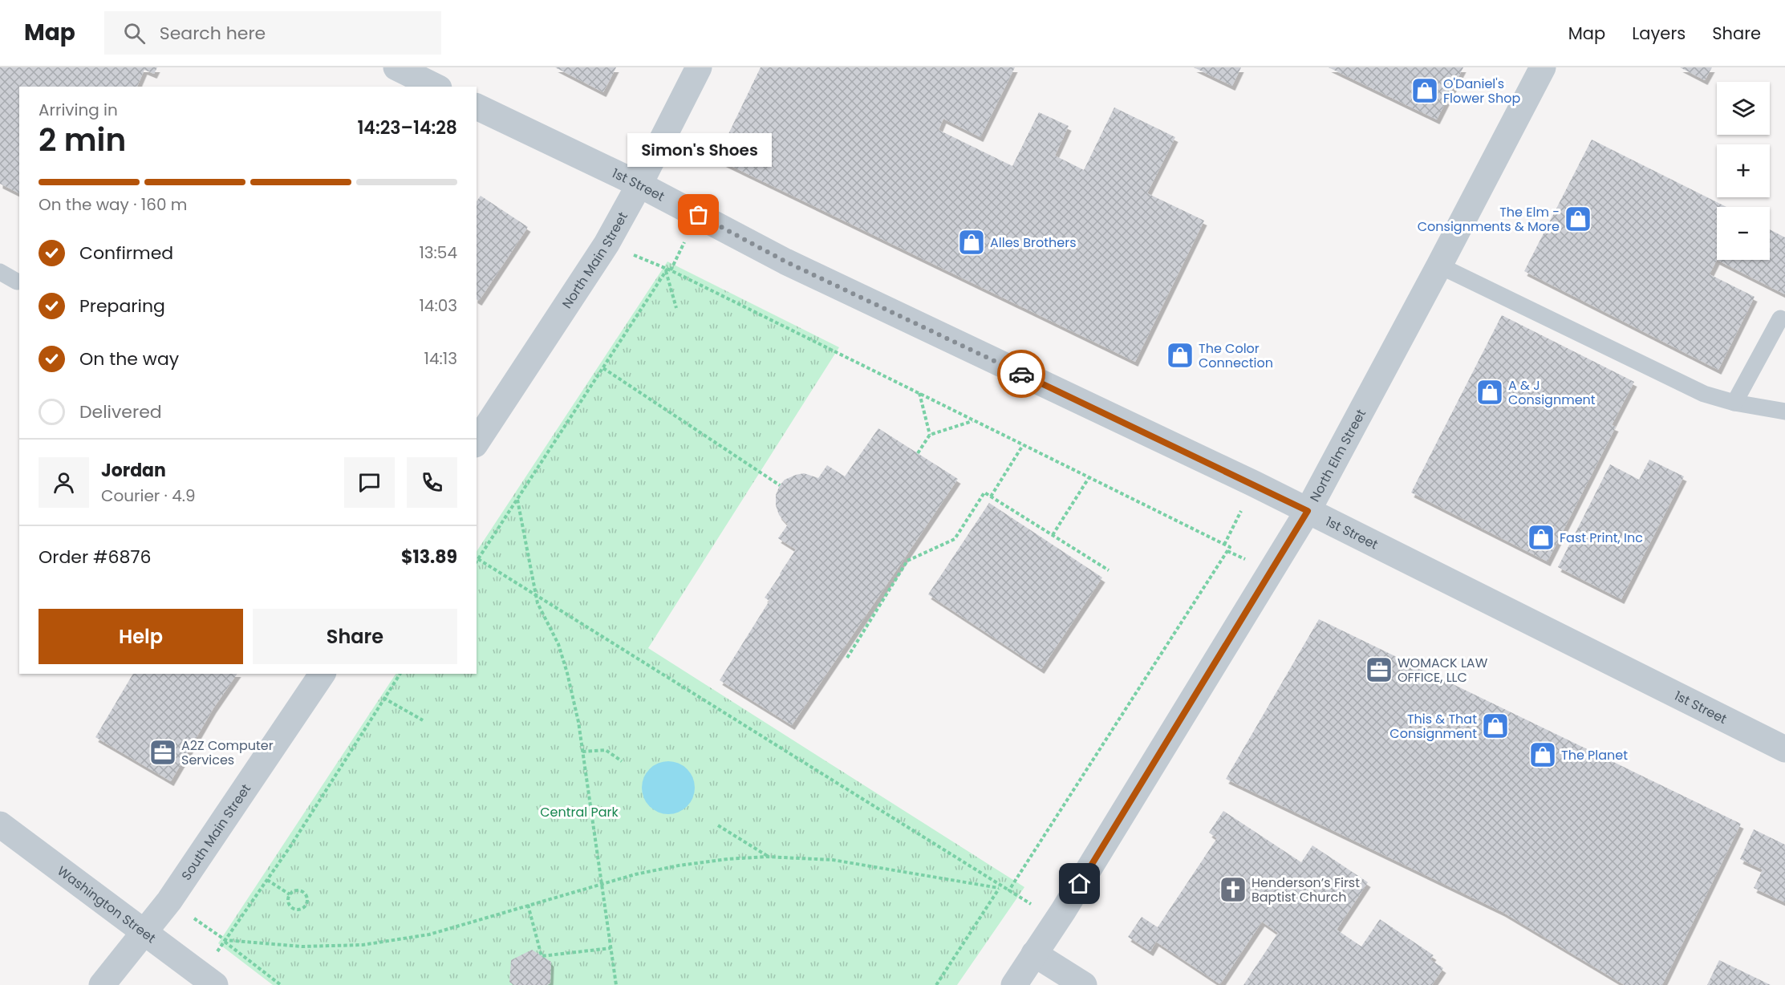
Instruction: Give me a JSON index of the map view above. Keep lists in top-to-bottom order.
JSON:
{
  "streets": {
    "street": [
      "1st Street",
      "North Main Street",
      "North Elm Street",
      "South Main Street",
      "Washington Street"
    ]
  },
  "crossings": [
    ["1st Street", "North Main Street"],
    ["1st Street", "North Elm Street"],
    ["South Main Street", "Washington Street"]
  ],
  "parks": ["Central Park"],
  "places": {
    "shop": [
      "O'Daniel's Flower Shop",
      "The Elm - Consignments & More",
      "Alles Brothers",
      "The Color Connection",
      "A & J Consignment",
      "Fast Print, Inc",
      "This & That Consignment",
      "The Planet"
    ],
    "other": ["Simon's Shoes"],
    "office": ["WOMACK LAW OFFICE, LLC", "A2Z Computer Services"],
    "church": ["Henderson’s First Baptist Church"]
  },
  "page": {
    "header": "Map",
    "search": "Search here",
    "nav": ["Map", "Layers", "Share"],
    "map_buttons": ["+", "−"],
    "heading": ["2 min", "Arriving in", "14:23–14:28"],
    "panel": [
      "Jordan",
      "Courier · 4.9",
      "Order #6876",
      "$13.89"
    ],
    "bubble": "Simon's Shoes",
    "bar": "On the way · 160 m",
    "list": [
      ["Confirmed", "13:54"],
      ["Preparing", "14:03"],
      ["On the way", "14:13"],
      "Delivered"
    ],
    "buttons": ["Help", "Share"]
  }
}
